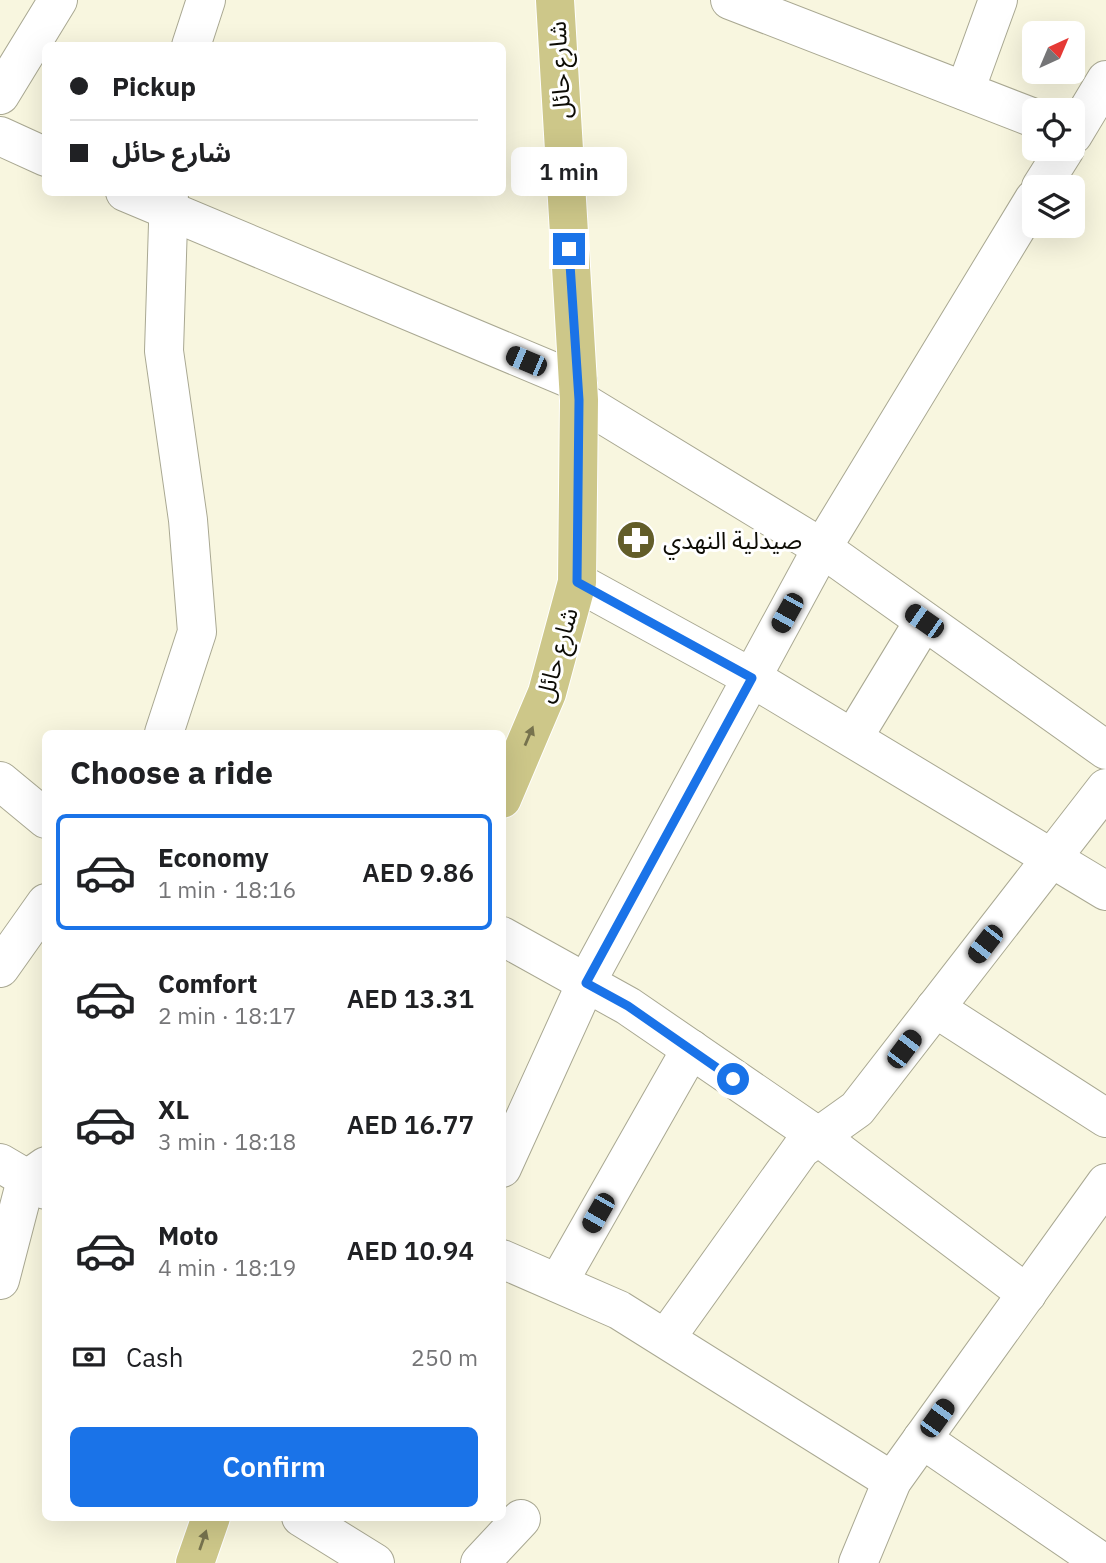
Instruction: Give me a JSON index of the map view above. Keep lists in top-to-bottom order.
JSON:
{
  "streets": {
    "main road": ["شارع حائل"]
  },
  "places": {
    "pharmacy": ["صيدلية النهدي"]
  },
  "north": "top right",
  "page": {
    "banner": ["Pickup", "شارع حائل"],
    "bubble": "1 min",
    "heading": "Choose a ride",
    "list": [
      {
        "name": "Economy",
        "note": "1 min · 18:16",
        "value": "AED 9.86"
      },
      {
        "name": "Comfort",
        "note": "2 min · 18:17",
        "value": "AED 13.31"
      },
      {
        "name": "XL",
        "note": "3 min · 18:18",
        "value": "AED 16.77"
      },
      {
        "name": "Moto",
        "note": "4 min · 18:19",
        "value": "AED 10.94"
      }
    ],
    "pay": ["Cash", "250 m"],
    "buttons": "Confirm"
  }
}
